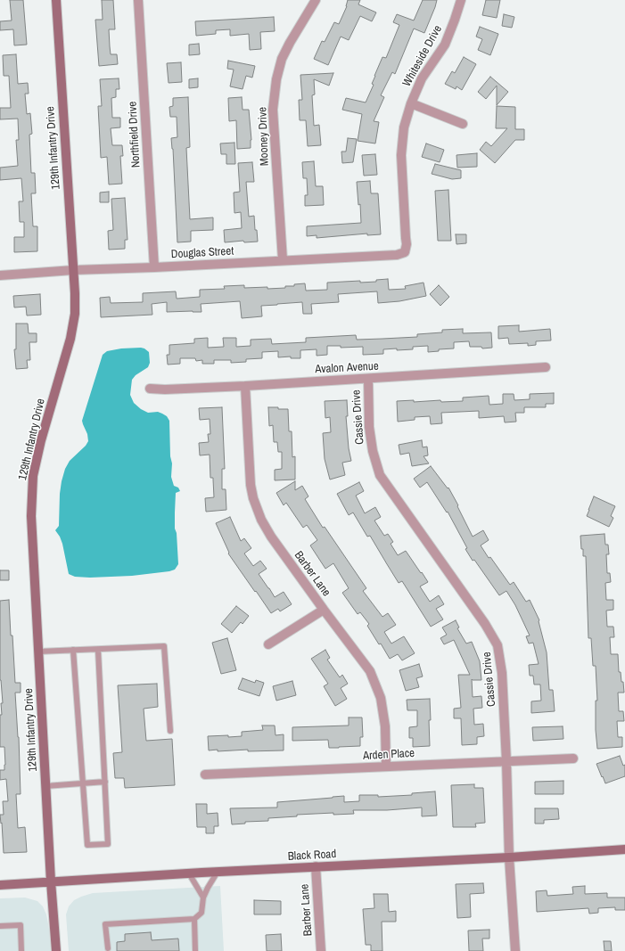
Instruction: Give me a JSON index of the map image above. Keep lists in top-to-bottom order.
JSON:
{
  "streets": {
    "street": [
      "Whiteside Drive",
      "Northfield Drive",
      "Mooney Drive",
      "129th Infantry Drive",
      "Douglas Street",
      "Avalon Avenue",
      "Cassie Drive",
      "Barber Lane",
      "Arden Place",
      "Black Road"
    ]
  },
  "crossings": [
    ["Whiteside Drive", "Douglas Street"],
    ["Northfield Drive", "Douglas Street"],
    ["Mooney Drive", "Douglas Street"],
    ["129th Infantry Drive", "Douglas Street"],
    ["129th Infantry Drive", "Black Road"],
    ["Avalon Avenue", "Cassie Drive"],
    ["Avalon Avenue", "Barber Lane"],
    ["Cassie Drive", "Arden Place"],
    ["Cassie Drive", "Black Road"],
    ["Barber Lane", "Arden Place"],
    ["Barber Lane", "Black Road"]
  ]
}
